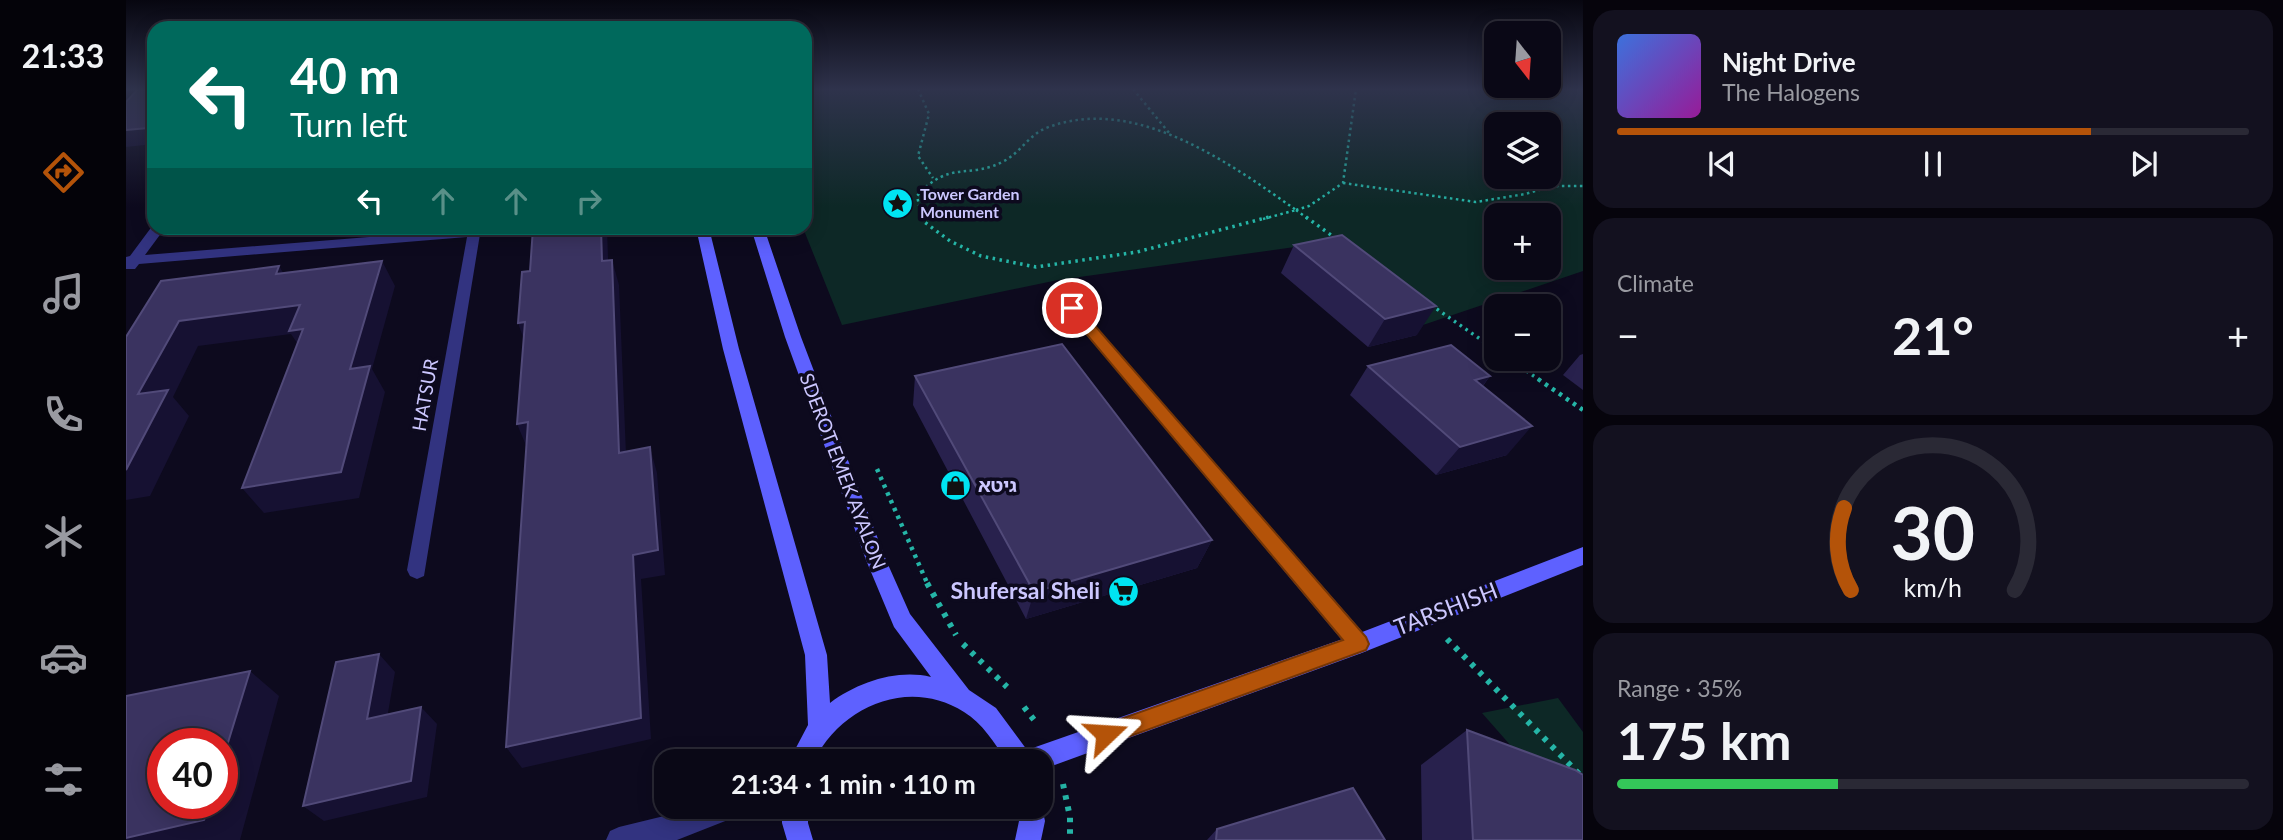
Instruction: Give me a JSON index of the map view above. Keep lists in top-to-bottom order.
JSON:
{
  "streets": {
    "main road": ["SDEROT EMEK AYALON", "TARSHISH"],
    "street": ["HATSUR"]
  },
  "places": {
    "place": ["Tower Garden Monument"],
    "shop": ["גיטא"],
    "supermarket": ["Shufersal Sheli"]
  },
  "north": "bottom",
  "page": {
    "tabs": "21:33",
    "map_buttons": ["+", "−"],
    "turn": ["40 m", "Turn left"],
    "song": ["Night Drive", "The Halogens"],
    "tile": [
      "Climate",
      ["Range · 35%", "175 km"]
    ],
    "heat": ["−", "21°", "+"],
    "limit": "40",
    "trip": "21:34 · 1 min · 110 m",
    "gauge": ["30", "km/h"]
  }
}
